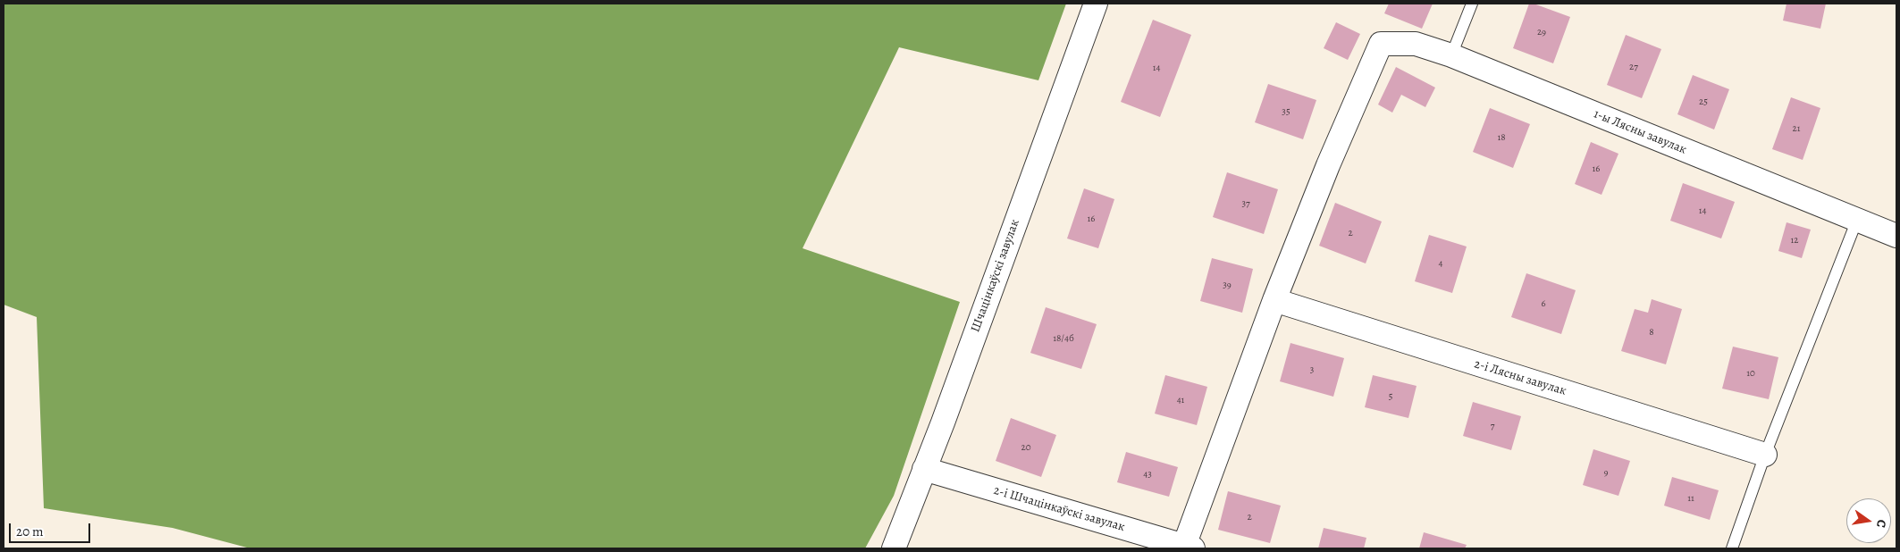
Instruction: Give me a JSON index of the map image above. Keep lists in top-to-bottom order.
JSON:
{
  "streets": {
    "street": [
      "1-ы Лясны завулак",
      "Шчацінкаўскі завулак",
      "2-і Лясны завулак",
      "2-і Шчацінкаўскі завулак"
    ]
  },
  "crossings": [
    ["1-ы Лясны завулак", "2-і Лясны завулак"],
    ["Шчацінкаўскі завулак", "2-і Шчацінкаўскі завулак"]
  ],
  "house_numbers": [
    "29",
    "27",
    "14",
    "25",
    "35",
    "21",
    "18",
    "16",
    "37",
    "14",
    "16",
    "2",
    "12",
    "4",
    "39",
    "6",
    "8",
    "18/4б",
    "3",
    "10",
    "5",
    "41",
    "7",
    "20",
    "9",
    "43",
    "11",
    "2"
  ],
  "scale_bar": "20 m",
  "north": "right"
}
